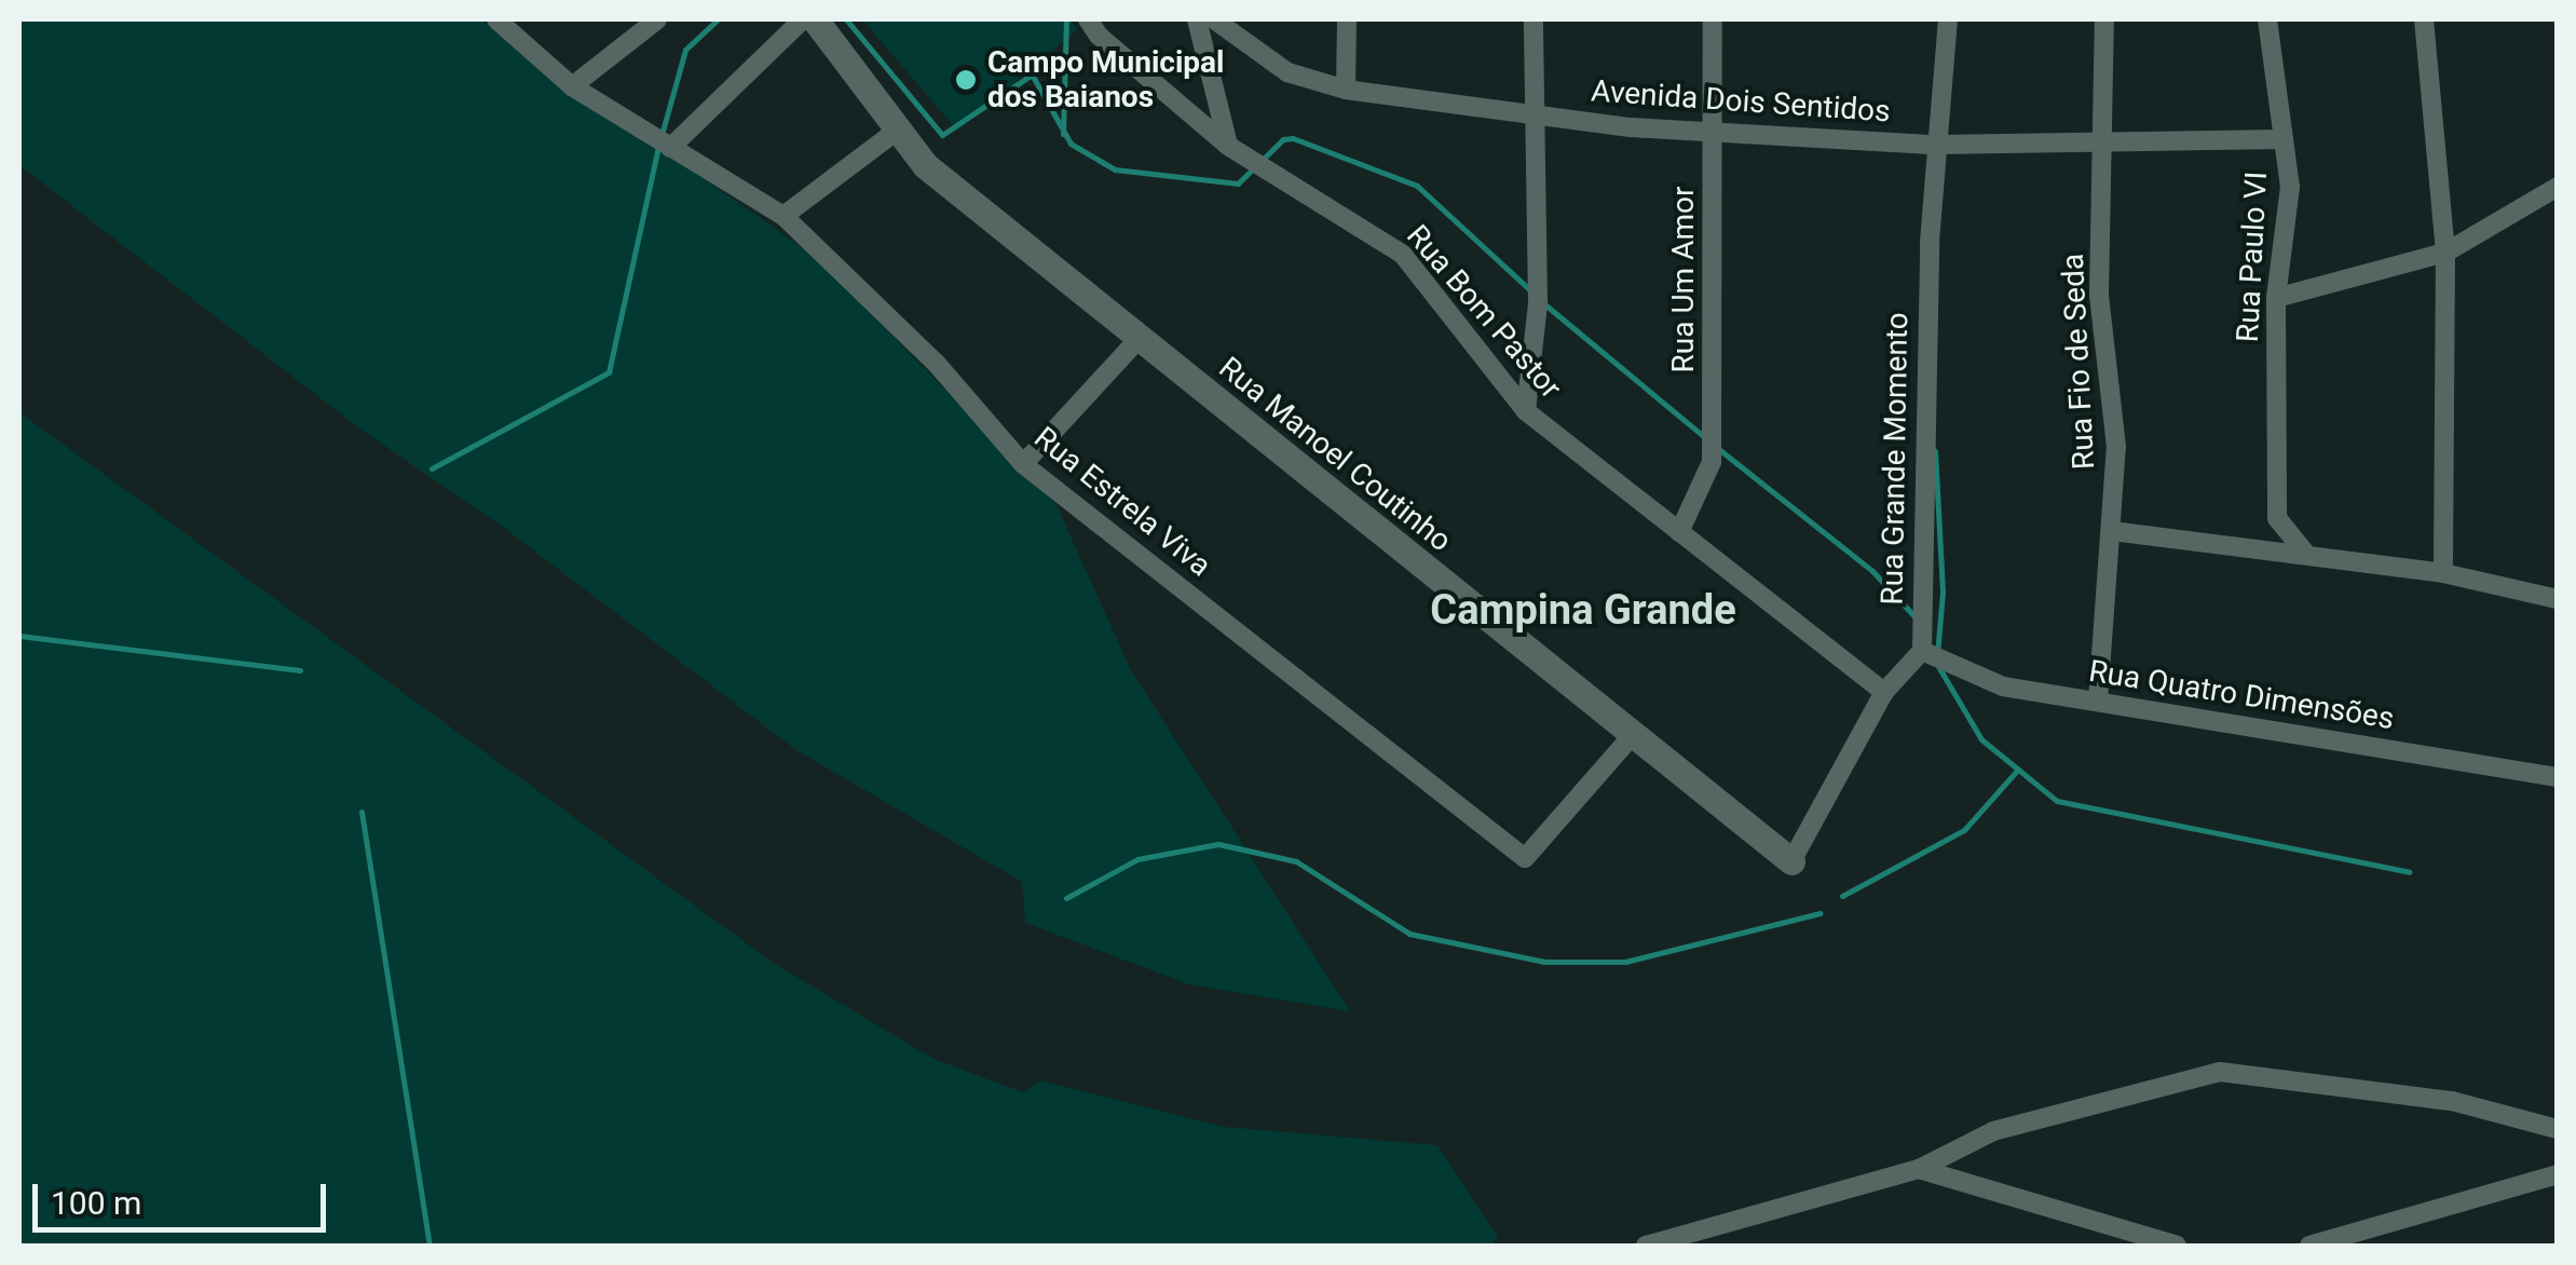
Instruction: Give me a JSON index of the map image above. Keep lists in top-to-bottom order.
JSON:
{
  "streets": {
    "street": [
      "Avenida Dois Sentidos",
      "Rua Paulo VI",
      "Rua Um Amor",
      "Rua Bom Pastor",
      "Rua Fio de Seda",
      "Rua Manoel Coutinho",
      "Rua Grande Momento",
      "Rua Estrela Viva",
      "Rua Quatro Dimensões"
    ]
  },
  "crossings": [
    ["Avenida Dois Sentidos", "Rua Paulo VI"],
    ["Avenida Dois Sentidos", "Rua Um Amor"],
    ["Avenida Dois Sentidos", "Rua Fio de Seda"],
    ["Avenida Dois Sentidos", "Rua Grande Momento"],
    ["Rua Um Amor", "Rua Bom Pastor"],
    ["Rua Fio de Seda", "Rua Quatro Dimensões"],
    ["Rua Manoel Coutinho", "Rua Estrela Viva"],
    ["Rua Grande Momento", "Rua Quatro Dimensões"]
  ],
  "districts": ["Campina Grande"],
  "places": ["Campo Municipal dos Baianos"],
  "scale_bar": "100 m"
}
